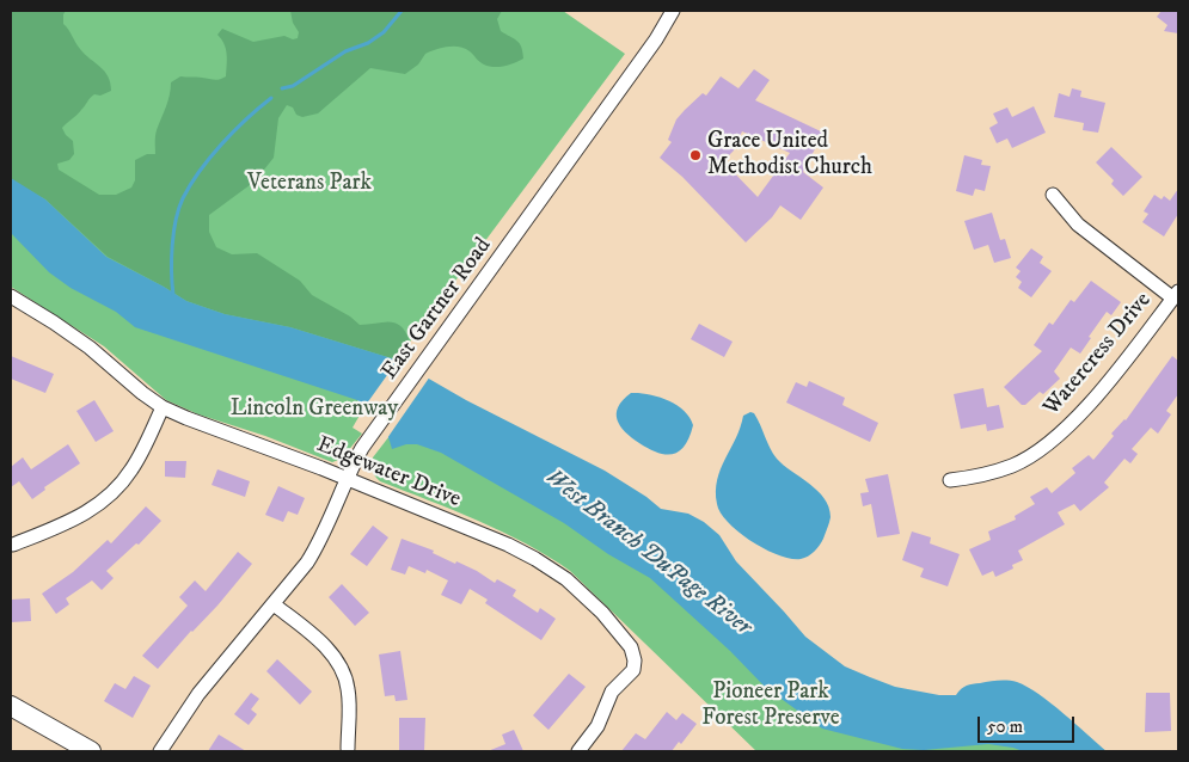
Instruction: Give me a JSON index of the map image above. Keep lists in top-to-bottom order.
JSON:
{
  "streets": {
    "street": ["East Gartner Road", "Watercress Drive", "Edgewater Drive"]
  },
  "crossings": [
    ["East Gartner Road", "Edgewater Drive"]
  ],
  "water": ["West Branch DuPage River"],
  "parks": ["Veterans Park", "Lincoln Greenway", "Pioneer Park Forest Preserve"],
  "places": ["Grace United Methodist Church"],
  "scale_bar": "50 m"
}
